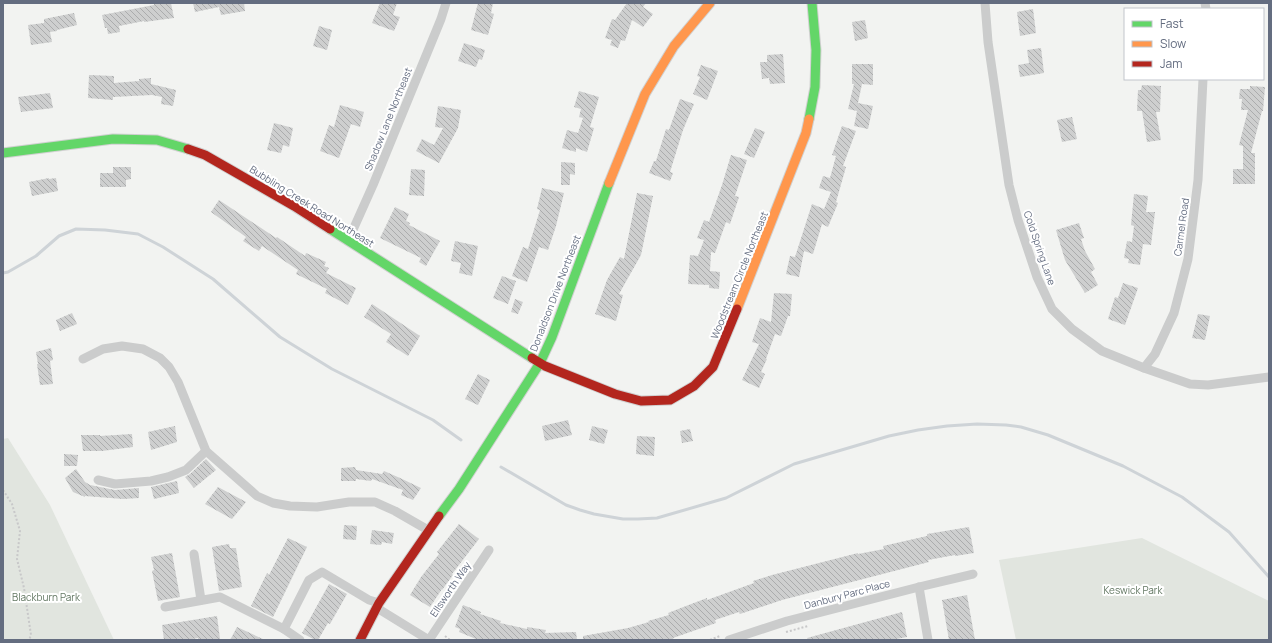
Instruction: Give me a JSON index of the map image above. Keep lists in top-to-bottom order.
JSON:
{
  "streets": {
    "street": [
      "Shadow Lane Northeast",
      "Bubbling Creek Road Northeast",
      "Carmel Road",
      "Cold Spring Lane",
      "Woodstream Circle Northeast",
      "Donaldson Drive Northeast",
      "Ellsworth Way",
      "Danbury Parc Place"
    ]
  },
  "crossings": [
    ["Shadow Lane Northeast", "Bubbling Creek Road Northeast"],
    ["Bubbling Creek Road Northeast", "Woodstream Circle Northeast"],
    ["Bubbling Creek Road Northeast", "Donaldson Drive Northeast"],
    ["Carmel Road", "Cold Spring Lane"],
    ["Woodstream Circle Northeast", "Donaldson Drive Northeast"]
  ],
  "parks": ["Keswick Park", "Blackburn Park"],
  "legend": ["Fast", "Slow", "Jam"]
}
